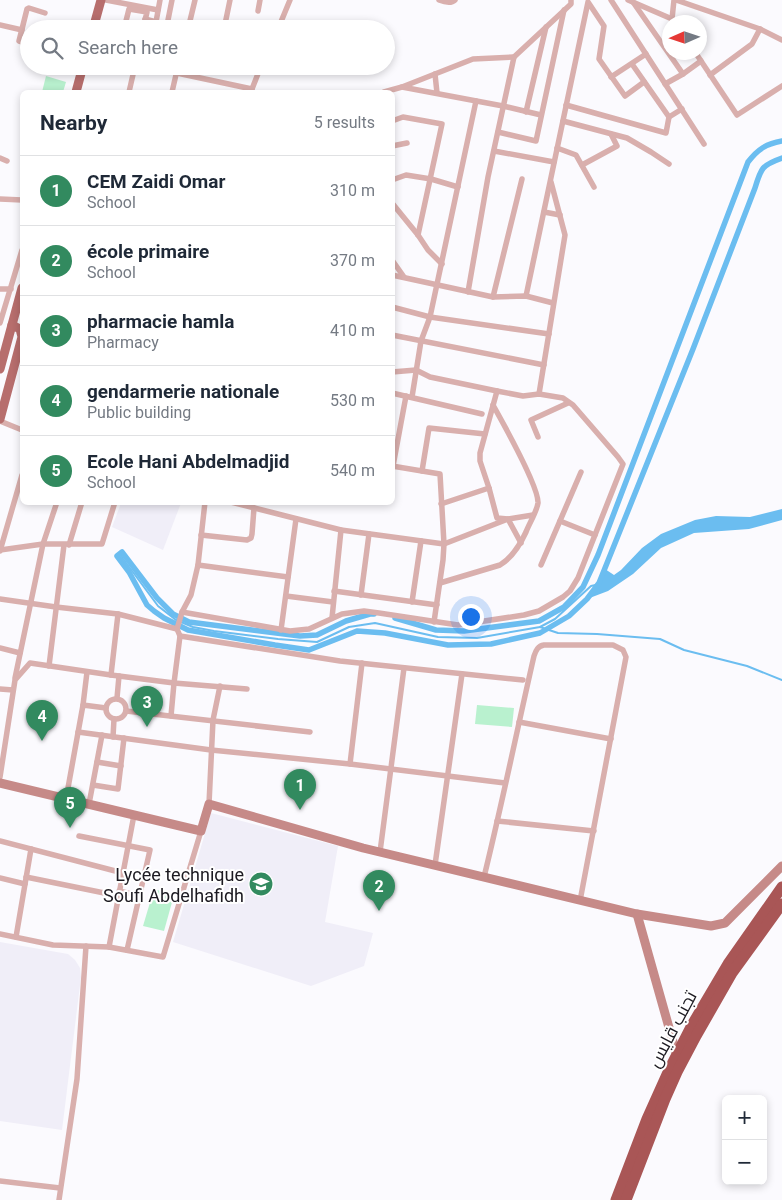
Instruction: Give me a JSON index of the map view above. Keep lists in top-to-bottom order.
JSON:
{
  "streets": {
    "highway": ["تجنب قايس"]
  },
  "places": {
    "school or university": ["Lycée technique Soufi Abdelhafidh"]
  },
  "north": "left",
  "page": {
    "search": "Search here",
    "heading": ["Nearby", "5 results"],
    "list": [
      {
        "mark": "1",
        "name": "CEM Zaidi Omar",
        "note": "School",
        "value": "310 m"
      },
      {
        "mark": "2",
        "name": "école primaire",
        "note": "School",
        "value": "370 m"
      },
      {
        "mark": "3",
        "name": "pharmacie hamla",
        "note": "Pharmacy",
        "value": "410 m"
      },
      {
        "mark": "4",
        "name": "gendarmerie nationale",
        "note": "Public building",
        "value": "530 m"
      },
      {
        "mark": "5",
        "name": "Ecole Hani Abdelmadjid",
        "note": "School",
        "value": "540 m"
      }
    ],
    "pins": [
      "3",
      "4",
      "1",
      "5",
      "2"
    ],
    "map_buttons": ["+", "−"]
  }
}
